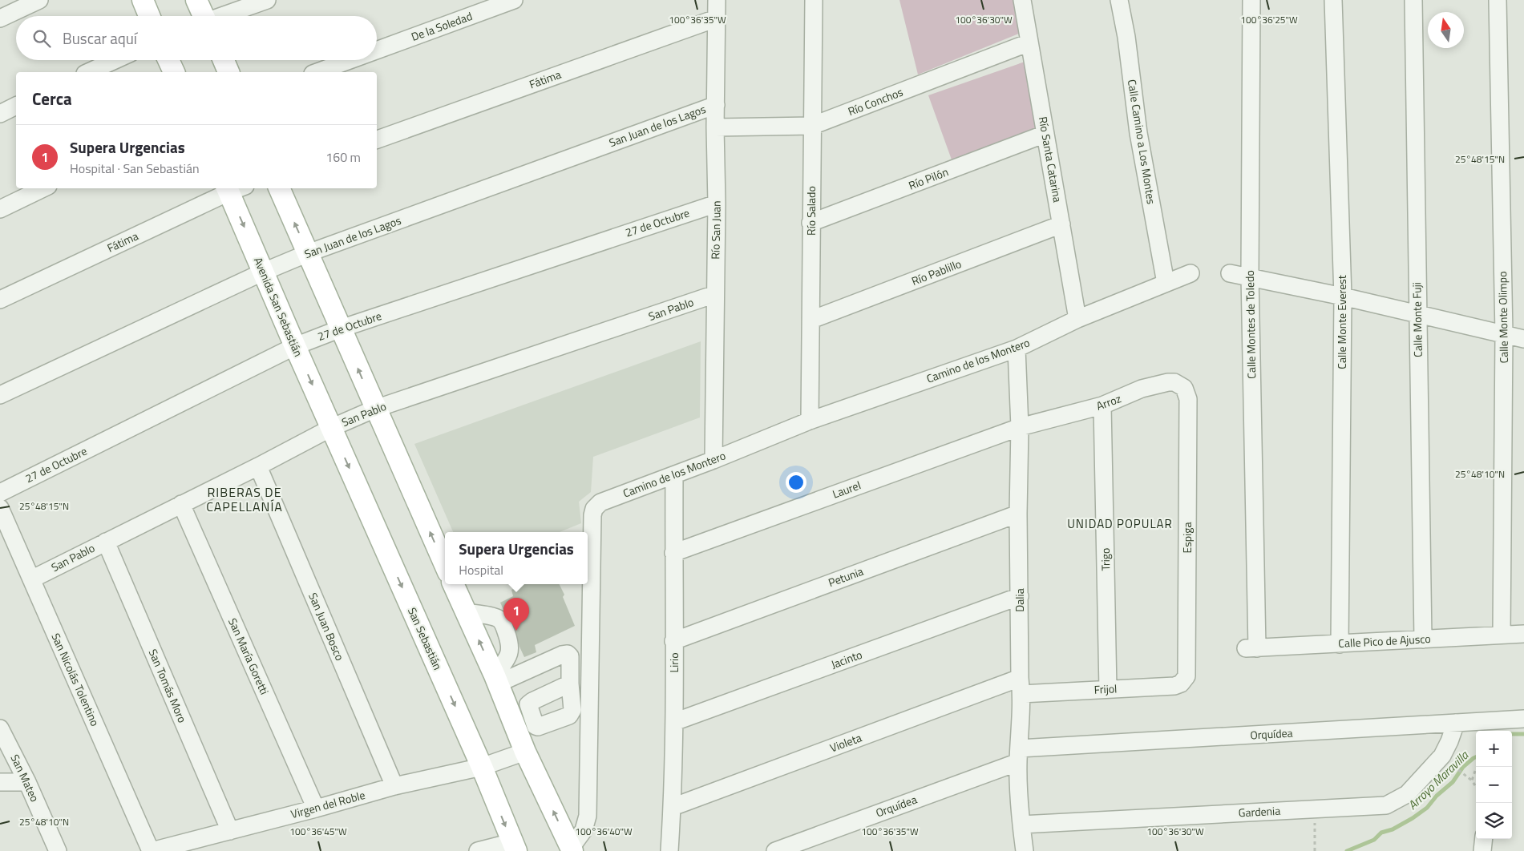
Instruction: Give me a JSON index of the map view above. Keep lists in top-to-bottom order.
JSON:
{
  "streets": {
    "main road": ["Avenida San Sebastián", "San Sebastián"],
    "street": [
      "De la Soledad",
      "Fátima",
      "Río Conchos",
      "San Juan de los Lagos",
      "Calle Camino a Los Montes",
      "Río Santa Catarina",
      "Río Pilón",
      "Río Salado",
      "27 de Octubre",
      "Río San Juan",
      "Río Pablillo",
      "San Pablo",
      "Calle Monte Olimpo",
      "Calle Monte Fuji",
      "Calle Monte Everest",
      "Calle Montes de Toledo",
      "Camino de los Montero",
      "Arroz",
      "Laurel",
      "Espiga",
      "Trigo",
      "Petunia",
      "Dalia",
      "San Juan Bosco",
      "Calle Pico de Ajusco",
      "San María Goretti",
      "Jacinto",
      "Lirio",
      "San Nicolás Tolentino",
      "San Tomás Moro",
      "Frijol",
      "Orquídea",
      "Violeta",
      "San Mateo",
      "Virgen del Roble",
      "Gardenia"
    ]
  },
  "crossings": [
    ["Fátima", "Río San Juan"],
    ["Fátima", "Avenida San Sebastián"],
    ["Río Conchos", "Río Santa Catarina"],
    ["Río Conchos", "Río Salado"],
    ["Río Conchos", "Río San Juan"],
    ["San Juan de los Lagos", "Río San Juan"],
    ["San Juan de los Lagos", "Avenida San Sebastián"],
    ["Calle Camino a Los Montes", "Camino de los Montero"],
    ["Río Santa Catarina", "Río Pilón"],
    ["Río Santa Catarina", "Río Pablillo"],
    ["Río Santa Catarina", "Camino de los Montero"],
    ["Río Pilón", "Río Salado"],
    ["Río Salado", "Río Pablillo"],
    ["Río Salado", "Camino de los Montero"],
    ["27 de Octubre", "Río San Juan"],
    ["27 de Octubre", "Avenida San Sebastián"],
    ["Río San Juan", "San Pablo"],
    ["Río San Juan", "Camino de los Montero"],
    ["Avenida San Sebastián", "San Pablo"],
    ["Avenida San Sebastián", "San Sebastián"],
    ["San Pablo", "San Juan Bosco"],
    ["San Pablo", "San Sebastián"],
    ["San Pablo", "San María Goretti"],
    ["San Pablo", "San Nicolás Tolentino"],
    ["San Pablo", "San Tomás Moro"],
    ["Calle Monte Olimpo", "Calle Pico de Ajusco"],
    ["Calle Monte Fuji", "Calle Pico de Ajusco"],
    ["Calle Monte Everest", "Calle Pico de Ajusco"],
    ["Calle Montes de Toledo", "Calle Pico de Ajusco"],
    ["Camino de los Montero", "Dalia"],
    ["Camino de los Montero", "Lirio"],
    ["Arroz", "Laurel"],
    ["Arroz", "Espiga"],
    ["Arroz", "Trigo"],
    ["Arroz", "Dalia"],
    ["Laurel", "Dalia"],
    ["Laurel", "Lirio"],
    ["Espiga", "Frijol"],
    ["Trigo", "Frijol"],
    ["Petunia", "Dalia"],
    ["Petunia", "Lirio"],
    ["Dalia", "Jacinto"],
    ["Dalia", "Frijol"],
    ["Dalia", "Orquídea"],
    ["Dalia", "Violeta"],
    ["Dalia", "Gardenia"],
    ["San Juan Bosco", "Virgen del Roble"],
    ["San Sebastián", "Virgen del Roble"],
    ["San María Goretti", "Virgen del Roble"],
    ["Jacinto", "Lirio"],
    ["Lirio", "Violeta"],
    ["San Nicolás Tolentino", "Virgen del Roble"],
    ["San Tomás Moro", "Virgen del Roble"],
    ["Frijol", "Violeta"],
    ["Orquídea", "Gardenia"]
  ],
  "districts": ["RIBERAS DE CAPELLANÍA", "UNIDAD POPULAR"],
  "water": ["Arroyo Maravilla"],
  "north": "top",
  "page": {
    "search": "Buscar aquí",
    "heading": "Cerca",
    "list": [
      {
        "mark": "1",
        "name": "Supera Urgencias",
        "note": "Hospital · San Sebastián",
        "value": "160 m"
      }
    ],
    "popup": ["Supera Urgencias", "Hospital"],
    "pins": "1",
    "map_buttons": ["+", "−"]
  },
  "coordinates": [
    "100°36'35\"W",
    "100°36'30\"W",
    "100°36'25\"W",
    "25°48'15\"N",
    "25°48'10\"N",
    "100°36'45\"W",
    "100°36'40\"W"
  ]
}
